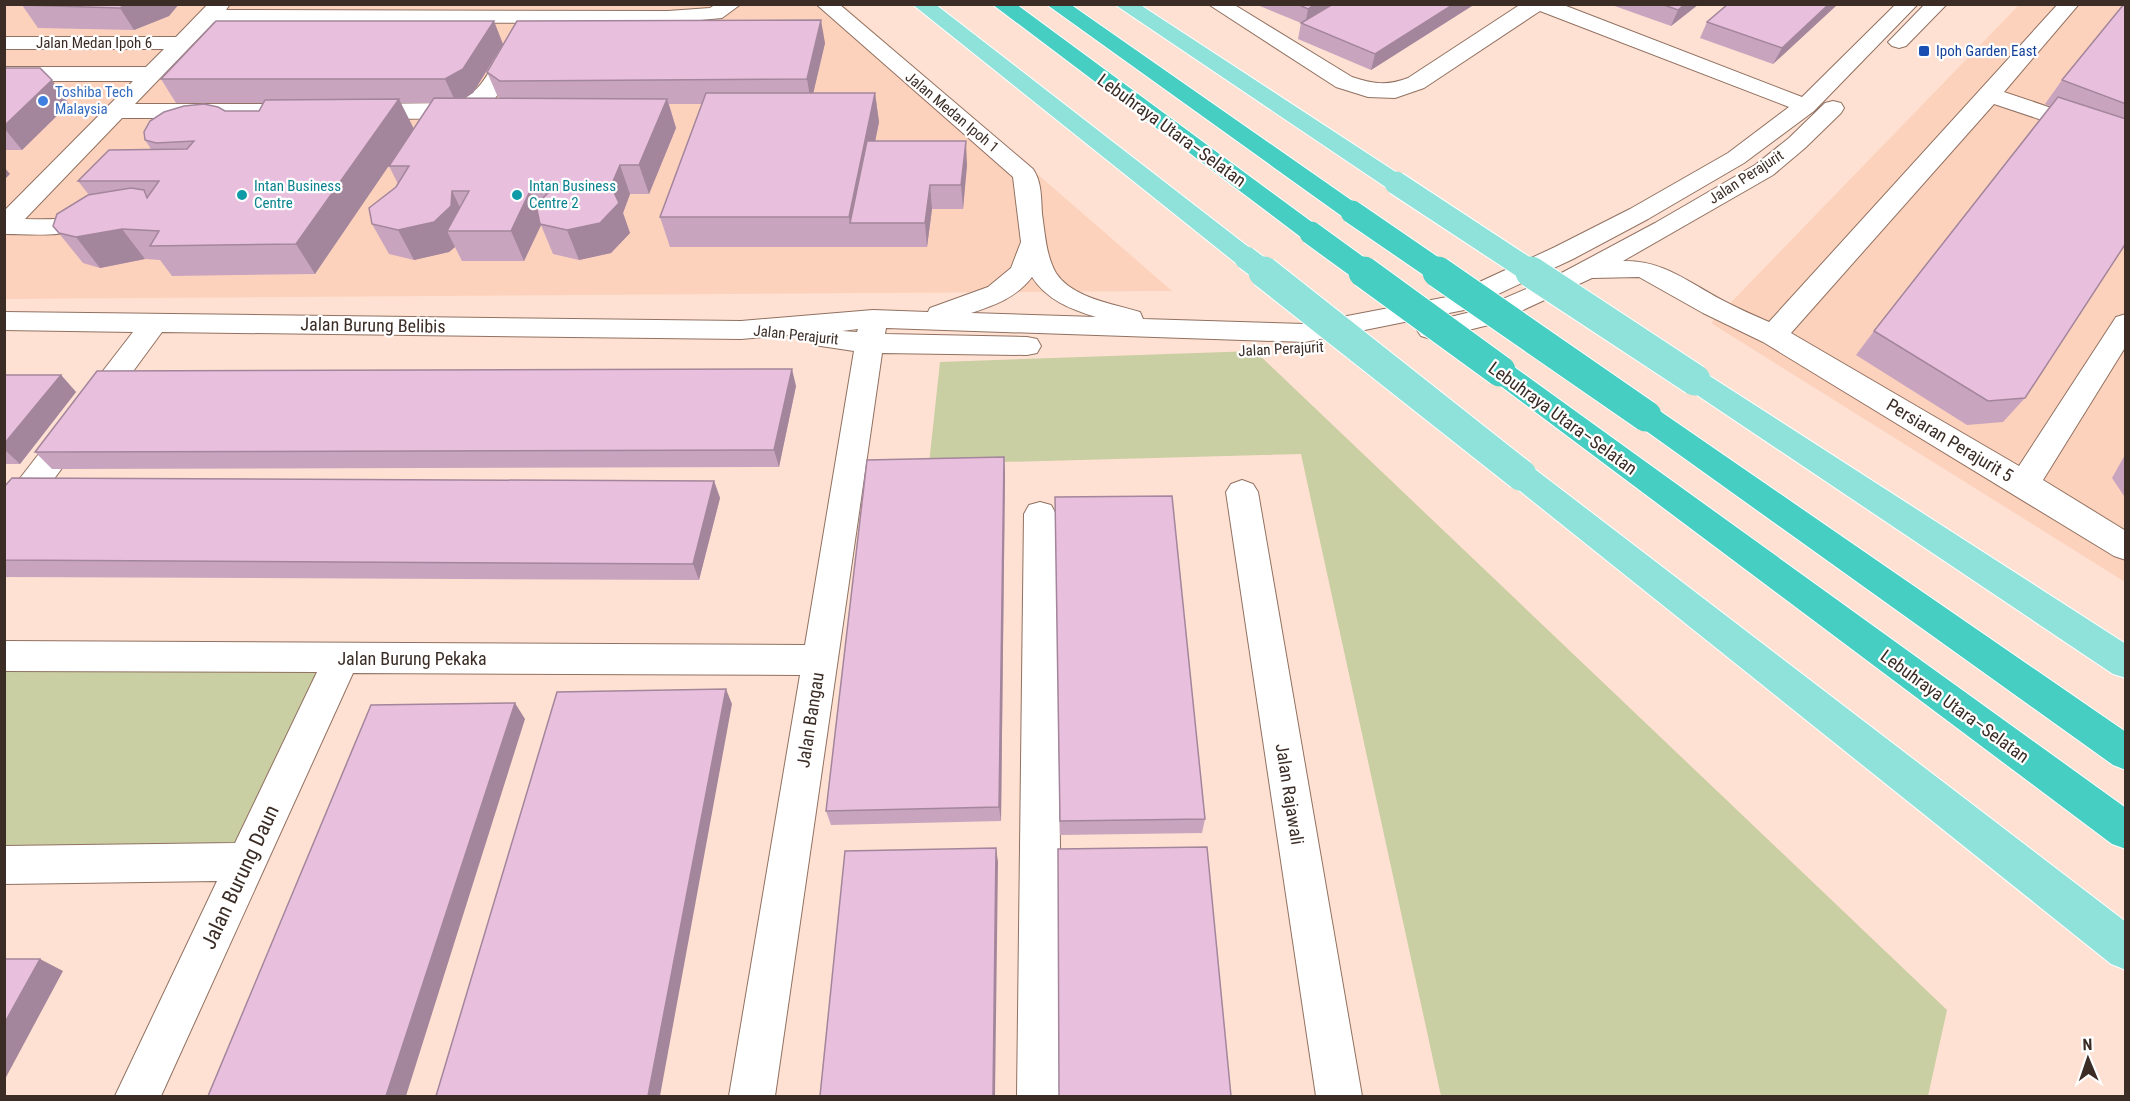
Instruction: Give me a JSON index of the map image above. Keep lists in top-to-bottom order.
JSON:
{
  "streets": {
    "highway": ["Lebuhraya Utara–Selatan"],
    "street": [
      "Jalan Medan Ipoh 6",
      "Jalan Medan Ipoh 1",
      "Jalan Perajurit",
      "Jalan Burung Belibis",
      "Persiaran Perajurit 5",
      "Jalan Burung Pekaka",
      "Jalan Bangau",
      "Jalan Rajawali",
      "Jalan Burung Daun"
    ]
  },
  "crossings": [
    ["Jalan Medan Ipoh 1", "Jalan Perajurit"],
    ["Jalan Perajurit", "Jalan Burung Belibis"],
    ["Jalan Perajurit", "Persiaran Perajurit 5"],
    ["Jalan Perajurit", "Jalan Bangau"],
    ["Jalan Burung Pekaka", "Jalan Bangau"],
    ["Jalan Burung Pekaka", "Jalan Burung Daun"]
  ],
  "places": {
    "transit": ["Ipoh Garden East"],
    "other": ["Toshiba Tech Malaysia", "Intan Business Centre", "Intan Business Centre 2"]
  },
  "north": "top"
}
